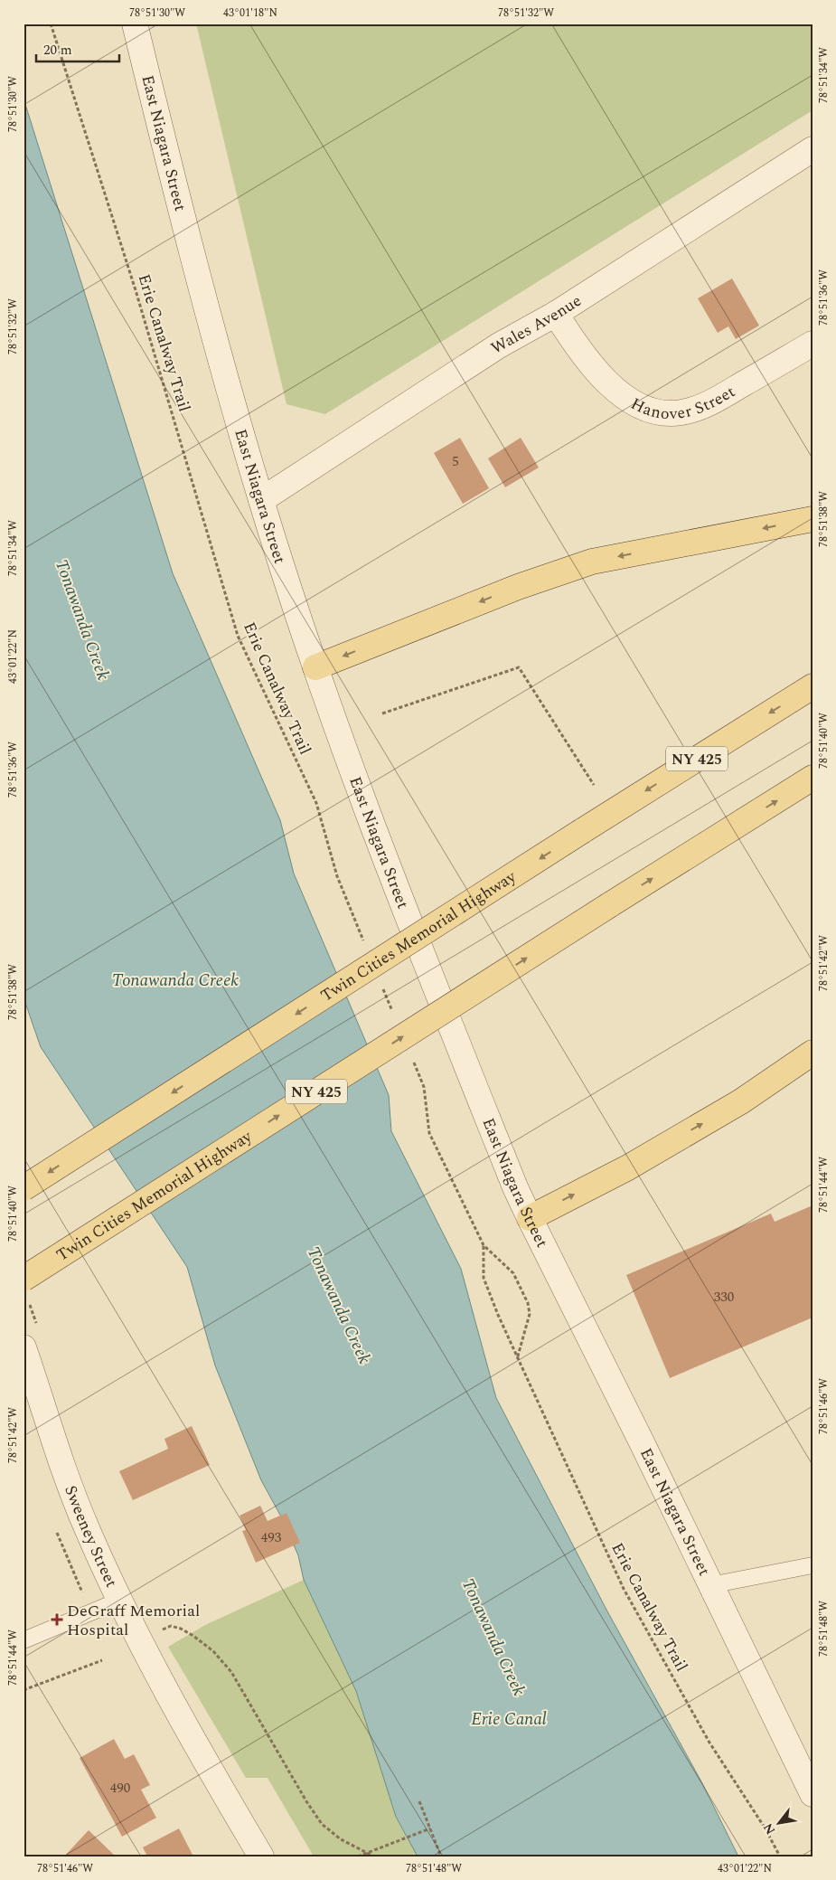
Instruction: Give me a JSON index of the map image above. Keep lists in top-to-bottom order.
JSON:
{
  "streets": {
    "main road": ["NY 425", "Twin Cities Memorial Highway"],
    "street": [
      "East Niagara Street",
      "Wales Avenue",
      "Hanover Street",
      "Sweeney Street"
    ],
    "path": ["Erie Canalway Trail"]
  },
  "crossings": [
    ["East Niagara Street", "Wales Avenue"],
    ["Wales Avenue", "Hanover Street"]
  ],
  "water": ["Tonawanda Creek", "Erie Canal"],
  "places": {
    "health": ["DeGraff Memorial Hospital"]
  },
  "house_numbers": [
    "5",
    "330",
    "493",
    "490"
  ],
  "scale_bar": "20 m",
  "north": "bottom left",
  "coordinates": [
    "78°51'30\"W",
    "43°01'18\"N",
    "78°51'32\"W",
    "78°51'34\"W",
    "78°51'36\"W",
    "78°51'38\"W",
    "43°01'22\"N",
    "78°51'40\"W",
    "78°51'42\"W",
    "78°51'44\"W",
    "78°51'46\"W",
    "78°51'48\"W"
  ]
}
